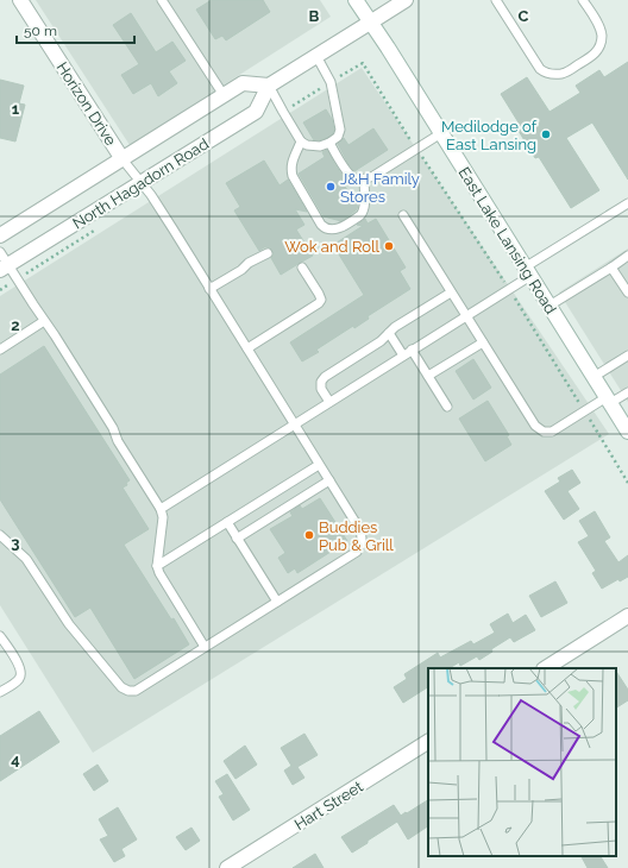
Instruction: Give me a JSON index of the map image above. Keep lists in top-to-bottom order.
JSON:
{
  "streets": {
    "street": [
      "Horizon Drive",
      "North Hagadorn Road",
      "East Lake Lansing Road",
      "Hart Street"
    ]
  },
  "crossings": [
    ["Horizon Drive", "North Hagadorn Road"]
  ],
  "places": [
    "Medilodge of East Lansing",
    "J&H Family Stores",
    "Wok and Roll",
    "Buddies Pub & Grill"
  ],
  "scale_bar": "50 m",
  "grid": {
    "columns": ["B", "C"],
    "rows": [
      "1",
      "2",
      "3",
      "4"
    ]
  }
}
